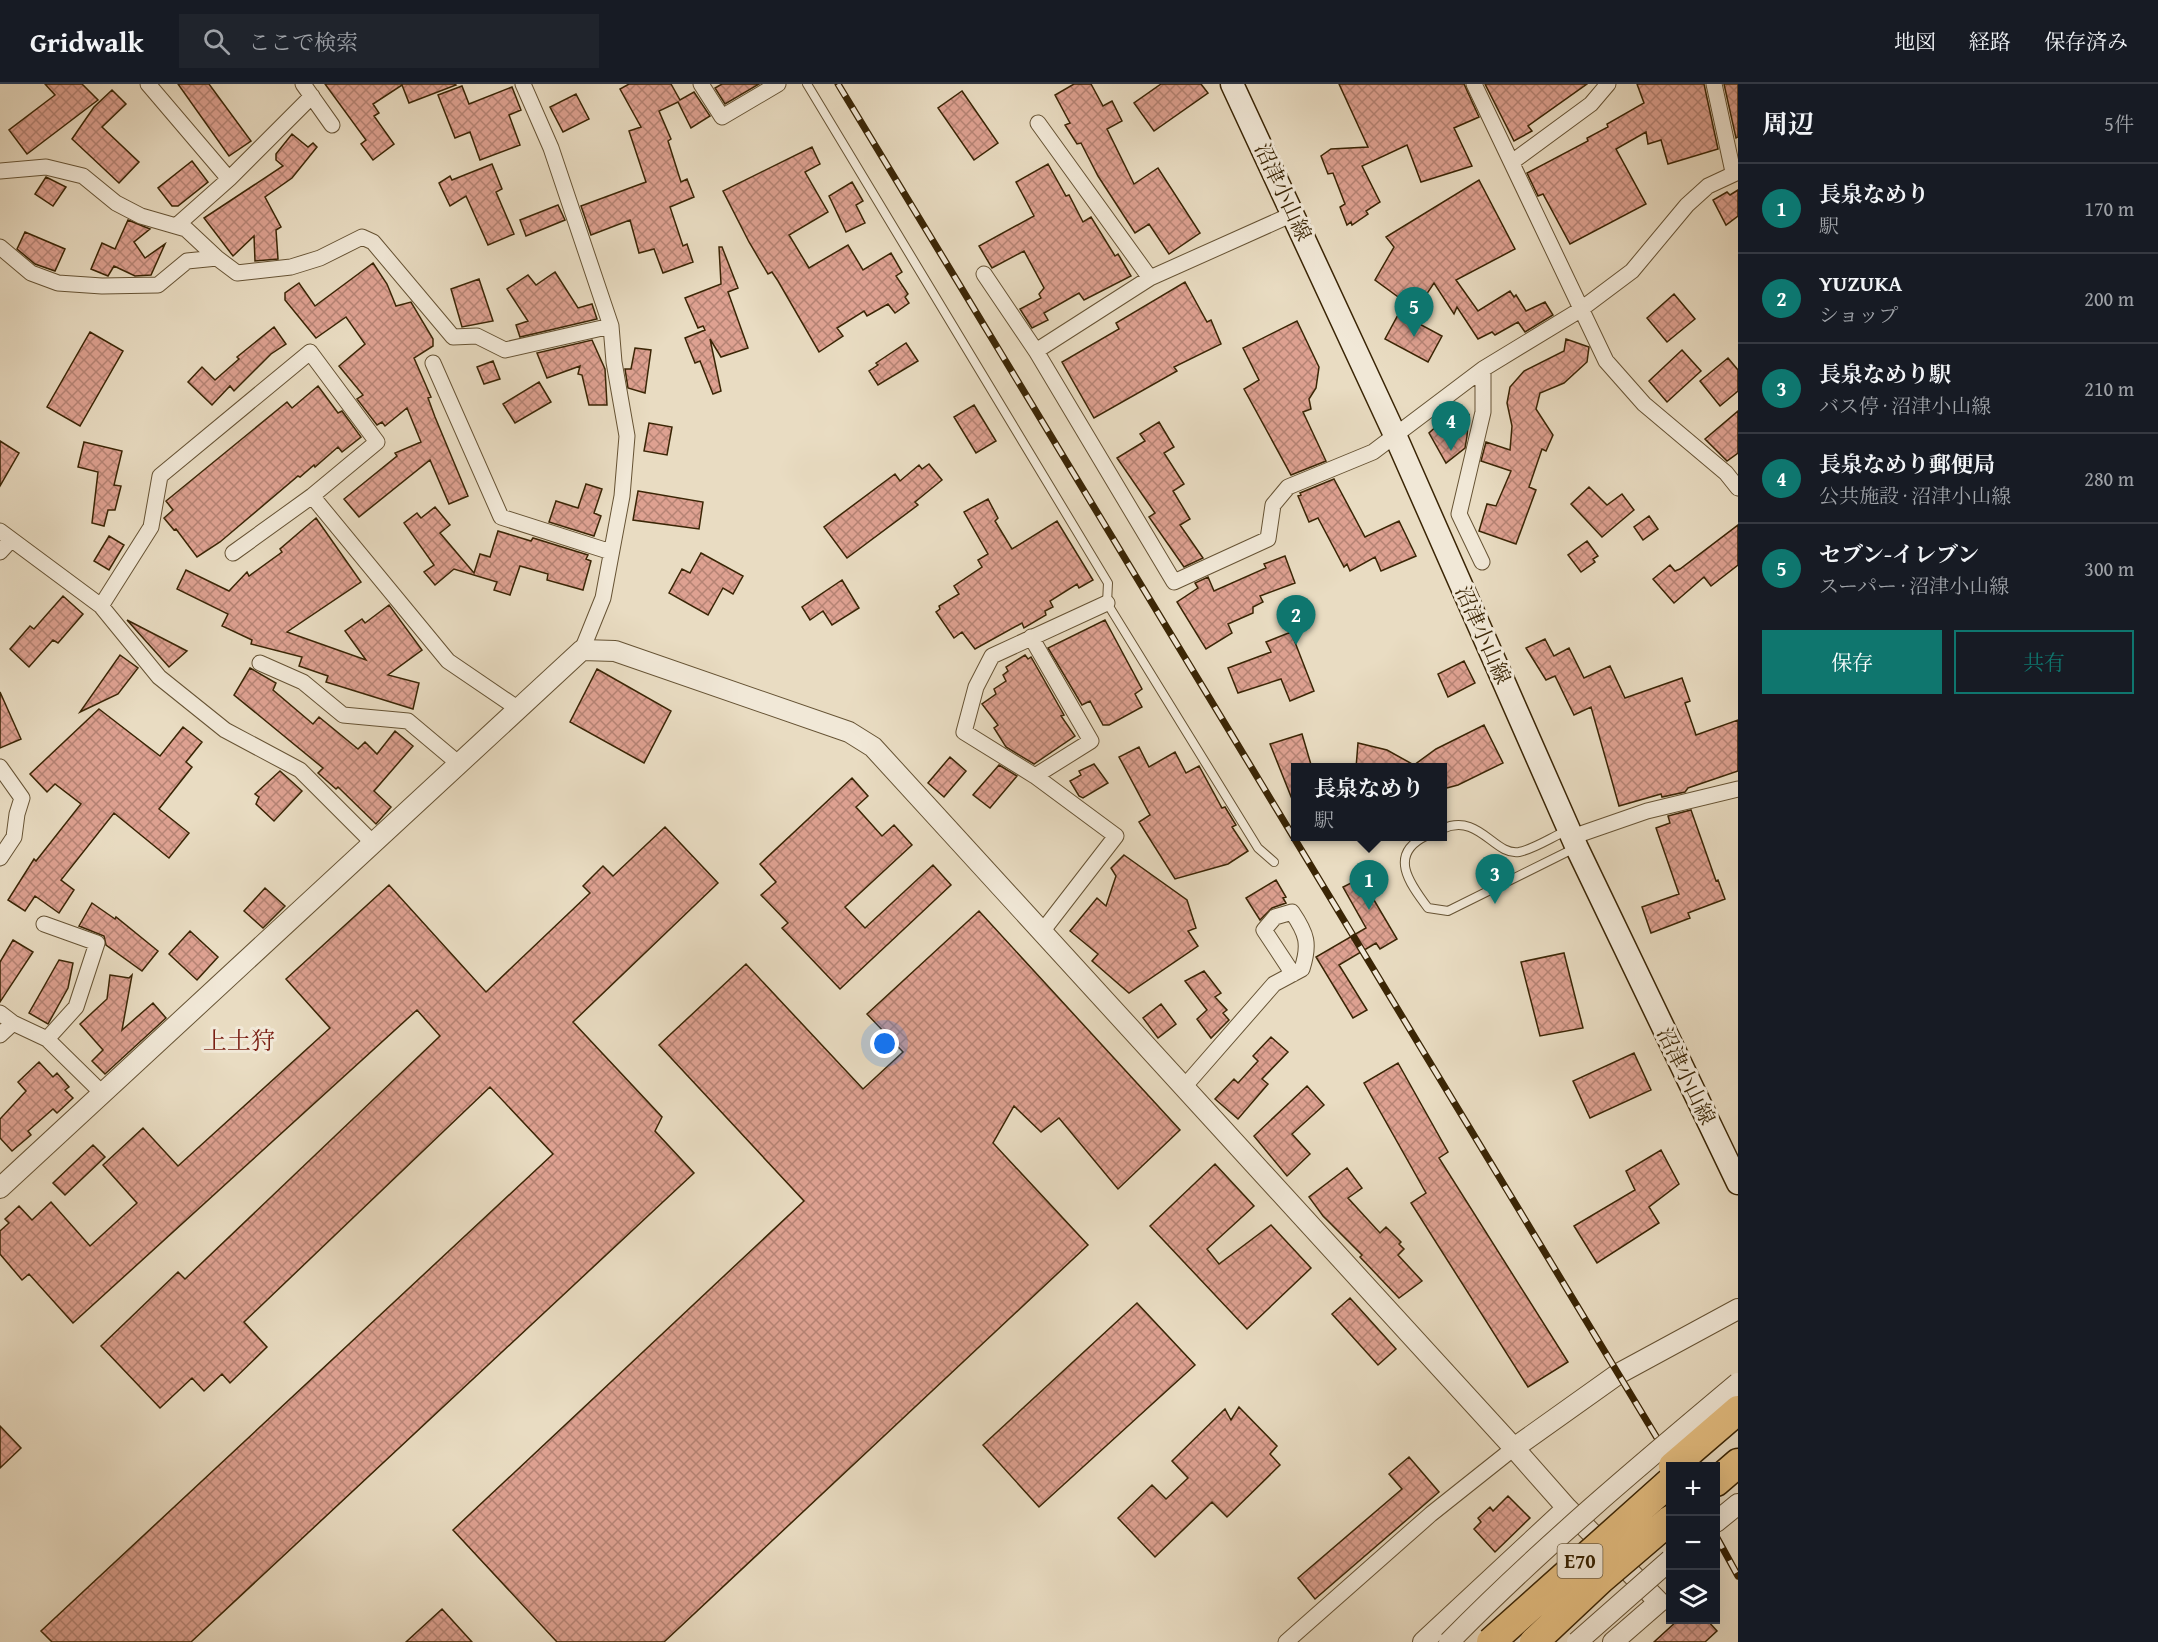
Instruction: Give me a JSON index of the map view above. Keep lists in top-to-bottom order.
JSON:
{
  "streets": {
    "highway": ["E70"],
    "main road": ["沼津小山線"]
  },
  "districts": ["上土狩"],
  "page": {
    "header": "Gridwalk",
    "search": "ここで検索",
    "nav": ["地図", "経路", "保存済み"],
    "heading": ["周辺", "5件"],
    "list": [
      {
        "mark": "1",
        "name": "長泉なめり",
        "note": "駅",
        "value": "170 m"
      },
      {
        "mark": "2",
        "name": "YUZUKA",
        "note": "ショップ",
        "value": "200 m"
      },
      {
        "mark": "3",
        "name": "長泉なめり駅",
        "note": "バス停 · 沼津小山線",
        "value": "210 m"
      },
      {
        "mark": "4",
        "name": "長泉なめり郵便局",
        "note": "公共施設 · 沼津小山線",
        "value": "280 m"
      },
      {
        "mark": "5",
        "name": "セブン-イレブン",
        "note": "スーパー · 沼津小山線",
        "value": "300 m"
      }
    ],
    "pins": [
      "5",
      "4",
      "2",
      "3",
      "1"
    ],
    "buttons": ["保存", "共有"],
    "popup": ["長泉なめり", "駅"],
    "map_buttons": ["+", "−"]
  }
}
